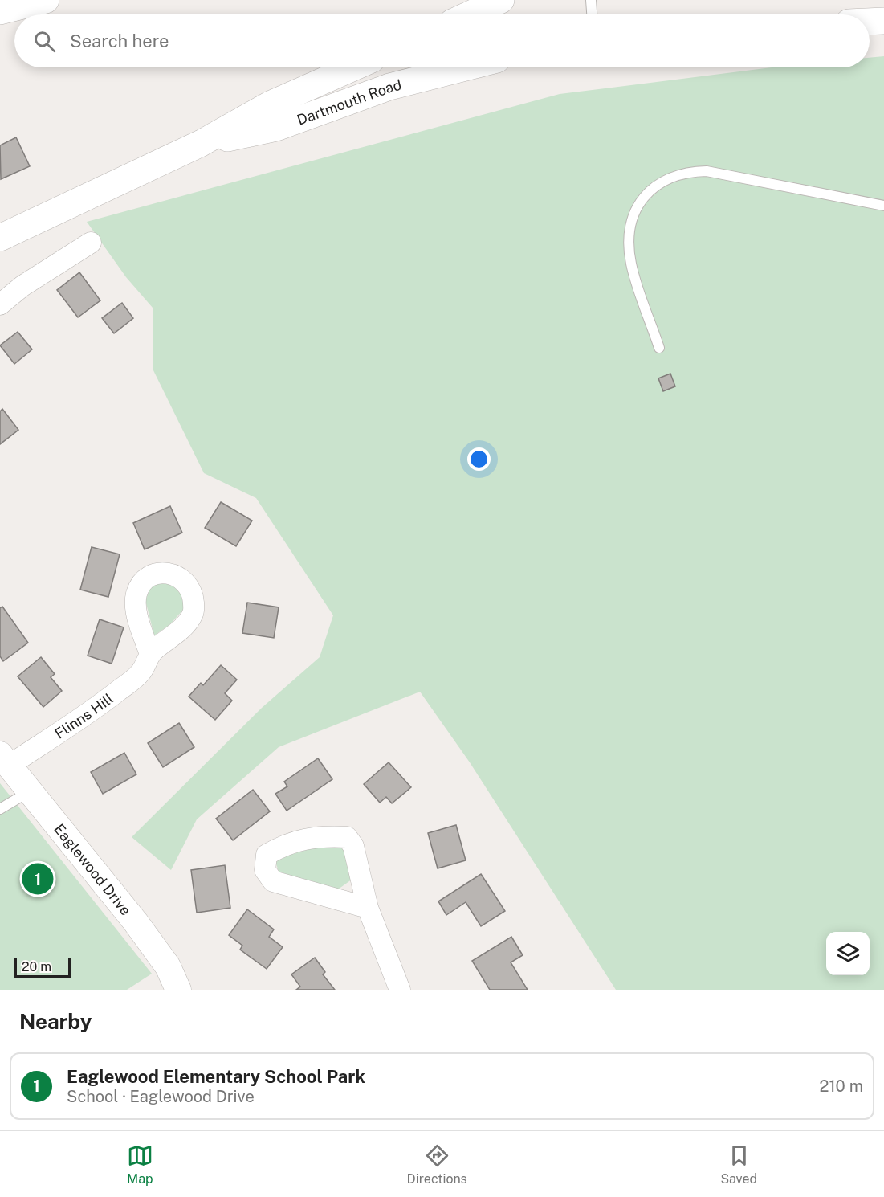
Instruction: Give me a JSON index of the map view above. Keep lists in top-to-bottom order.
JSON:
{
  "streets": {
    "main road": ["Dartmouth Road"],
    "street": ["Flinns Hill", "Eaglewood Drive"]
  },
  "crossings": [
    ["Flinns Hill", "Eaglewood Drive"]
  ],
  "scale_bar": "20 m",
  "page": {
    "search": "Search here",
    "pins": "1",
    "scale": "20 m",
    "heading": "Nearby",
    "list": [
      {
        "mark": "1",
        "name": "Eaglewood Elementary School Park",
        "note": "School · Eaglewood Drive",
        "value": "210 m"
      }
    ],
    "nav": ["Map", "Directions", "Saved"]
  }
}
